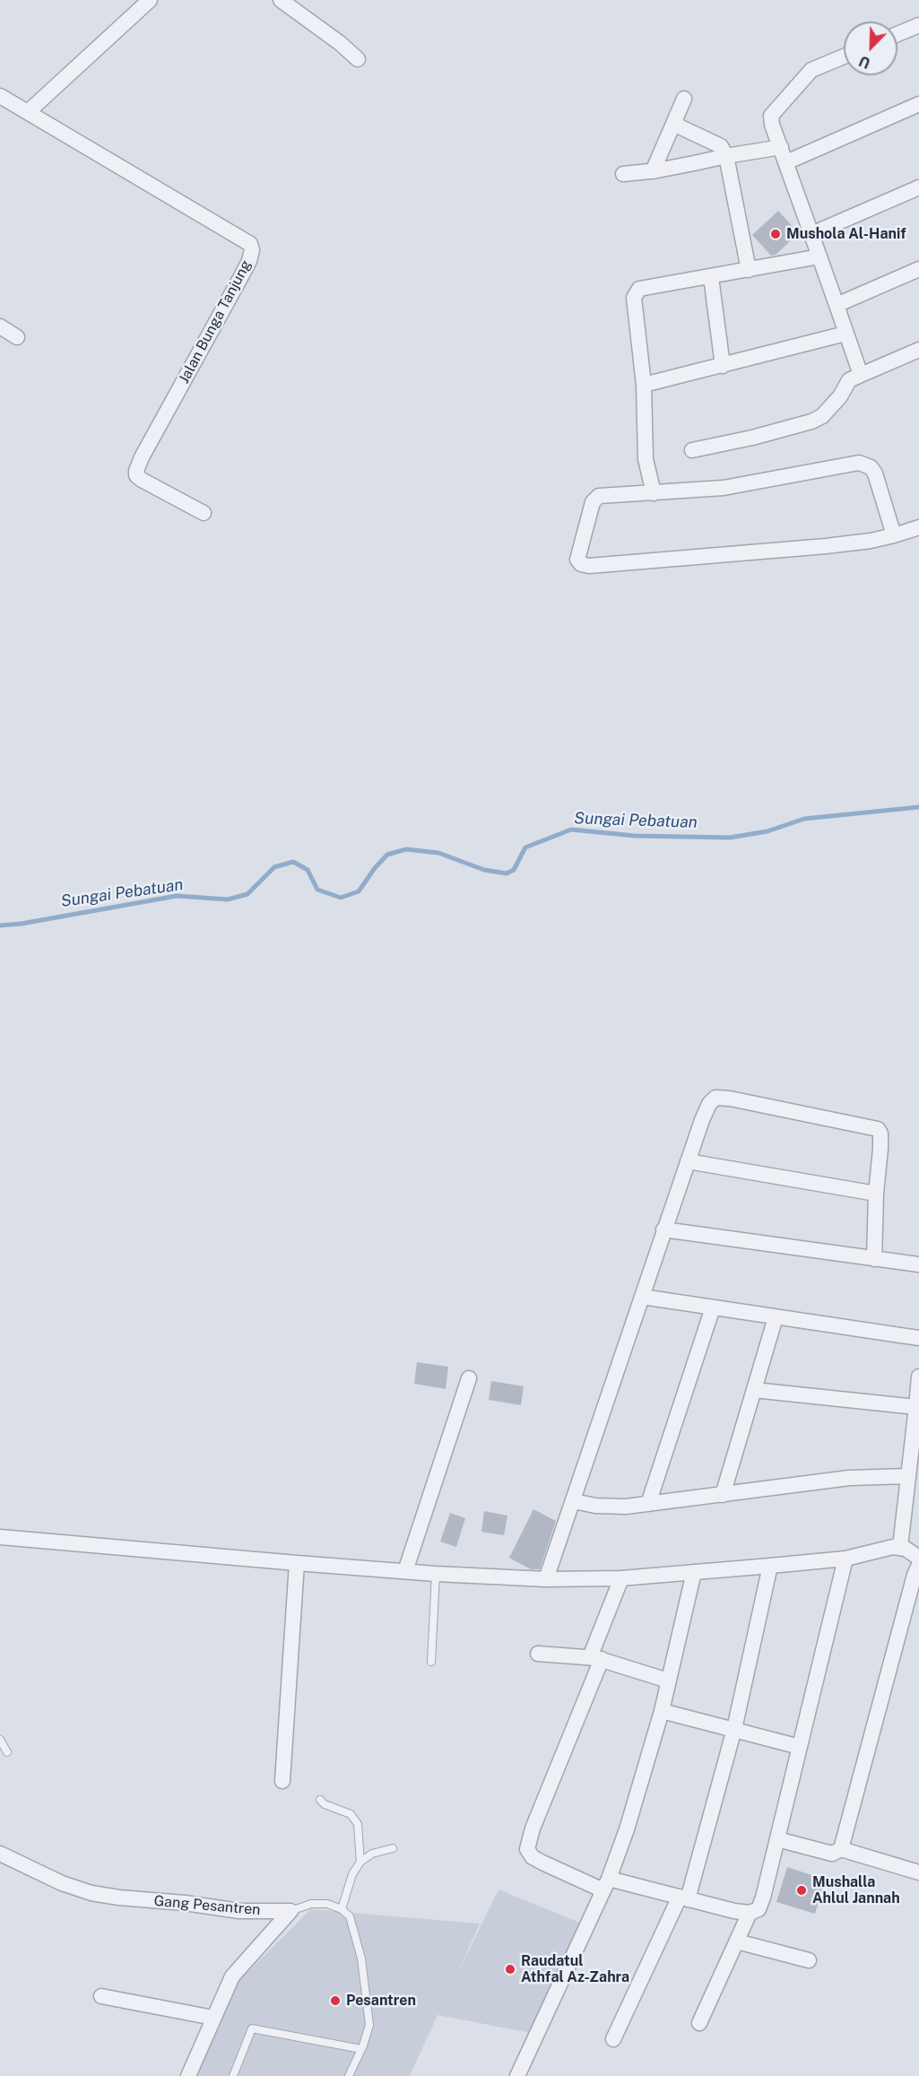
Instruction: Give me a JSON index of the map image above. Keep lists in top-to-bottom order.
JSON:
{
  "streets": {
    "street": ["Jalan Bunga Tanjung", "Gang Pesantren"]
  },
  "water": ["Sungai Pebatuan"],
  "places": [
    "Mushola Al-Hanif",
    "Mushalla Ahlul Jannah",
    "Raudatul Athfal Az-Zahra",
    "Pesantren"
  ],
  "north": "bottom left"
}
